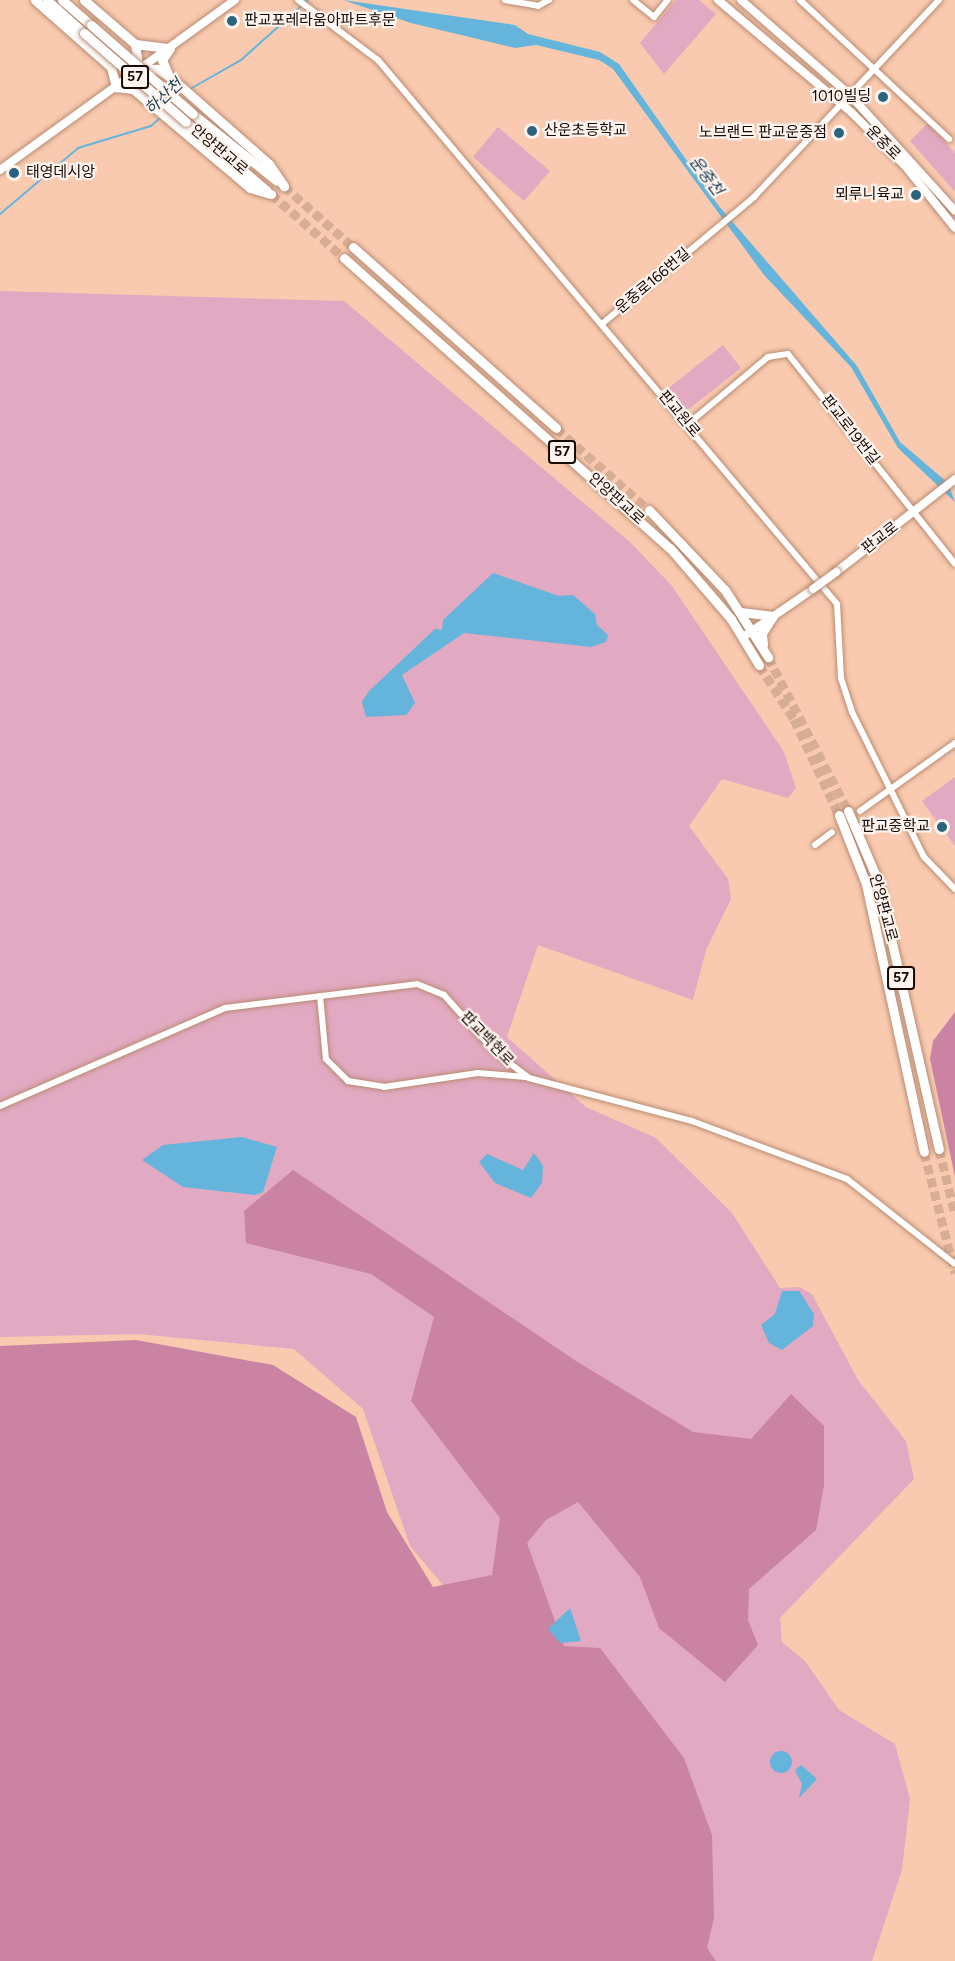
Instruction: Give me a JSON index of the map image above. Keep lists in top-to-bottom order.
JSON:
{
  "streets": {
    "main road": [
      "57",
      "운중로",
      "안양판교로",
      "판교로"
    ],
    "street": [
      "운중로166번길",
      "판교원로",
      "판교로19번길",
      "판교백현로"
    ]
  },
  "crossings": [
    ["운중로", "운중로166번길"],
    ["안양판교로", "판교로"],
    ["운중로166번길", "판교원로"],
    ["판교원로", "판교로19번길"],
    ["판교로19번길", "판교로"]
  ],
  "water": ["하산천", "운중천"],
  "places": [
    "판교포레라움아파트후문",
    "1010빌딩",
    "산운초등학교",
    "노브랜드 판교운중점",
    "태영데시앙",
    "뫼루니육교",
    "판교중학교"
  ]
}
